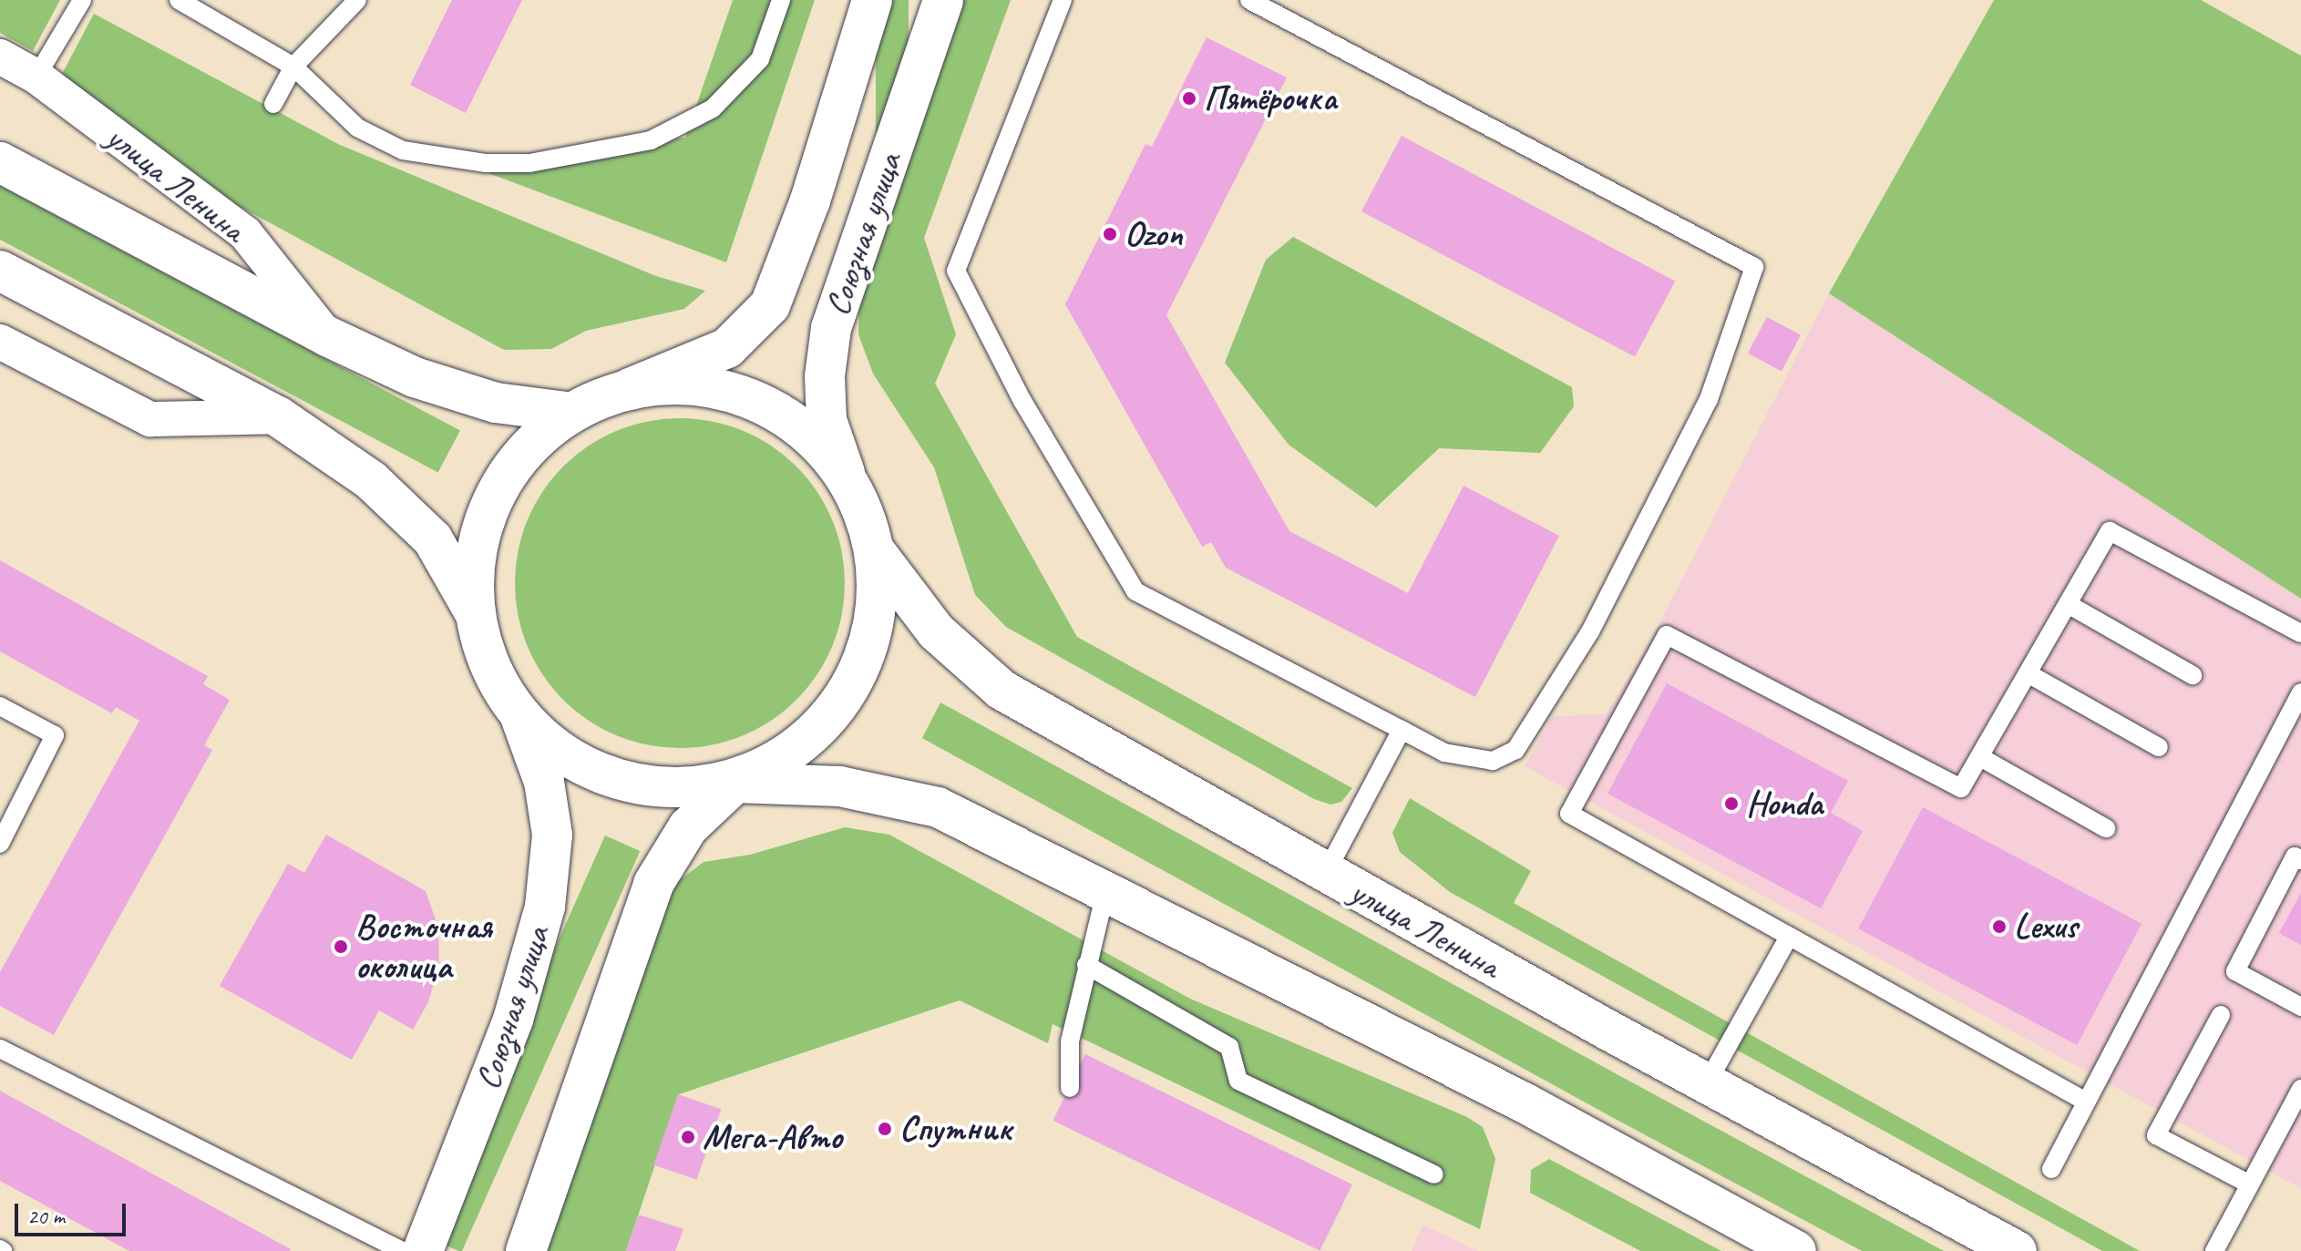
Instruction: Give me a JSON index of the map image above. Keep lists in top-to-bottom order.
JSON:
{
  "streets": {
    "main road": ["улица Ленина", "Союзная улица"]
  },
  "crossings": [
    ["улица Ленина", "Союзная улица"]
  ],
  "places": [
    "Пятёрочка",
    "Ozon",
    "Honda",
    "Lexus",
    "Восточная околица",
    "Спутник",
    "Мега-Авто"
  ],
  "scale_bar": "20 m"
}
